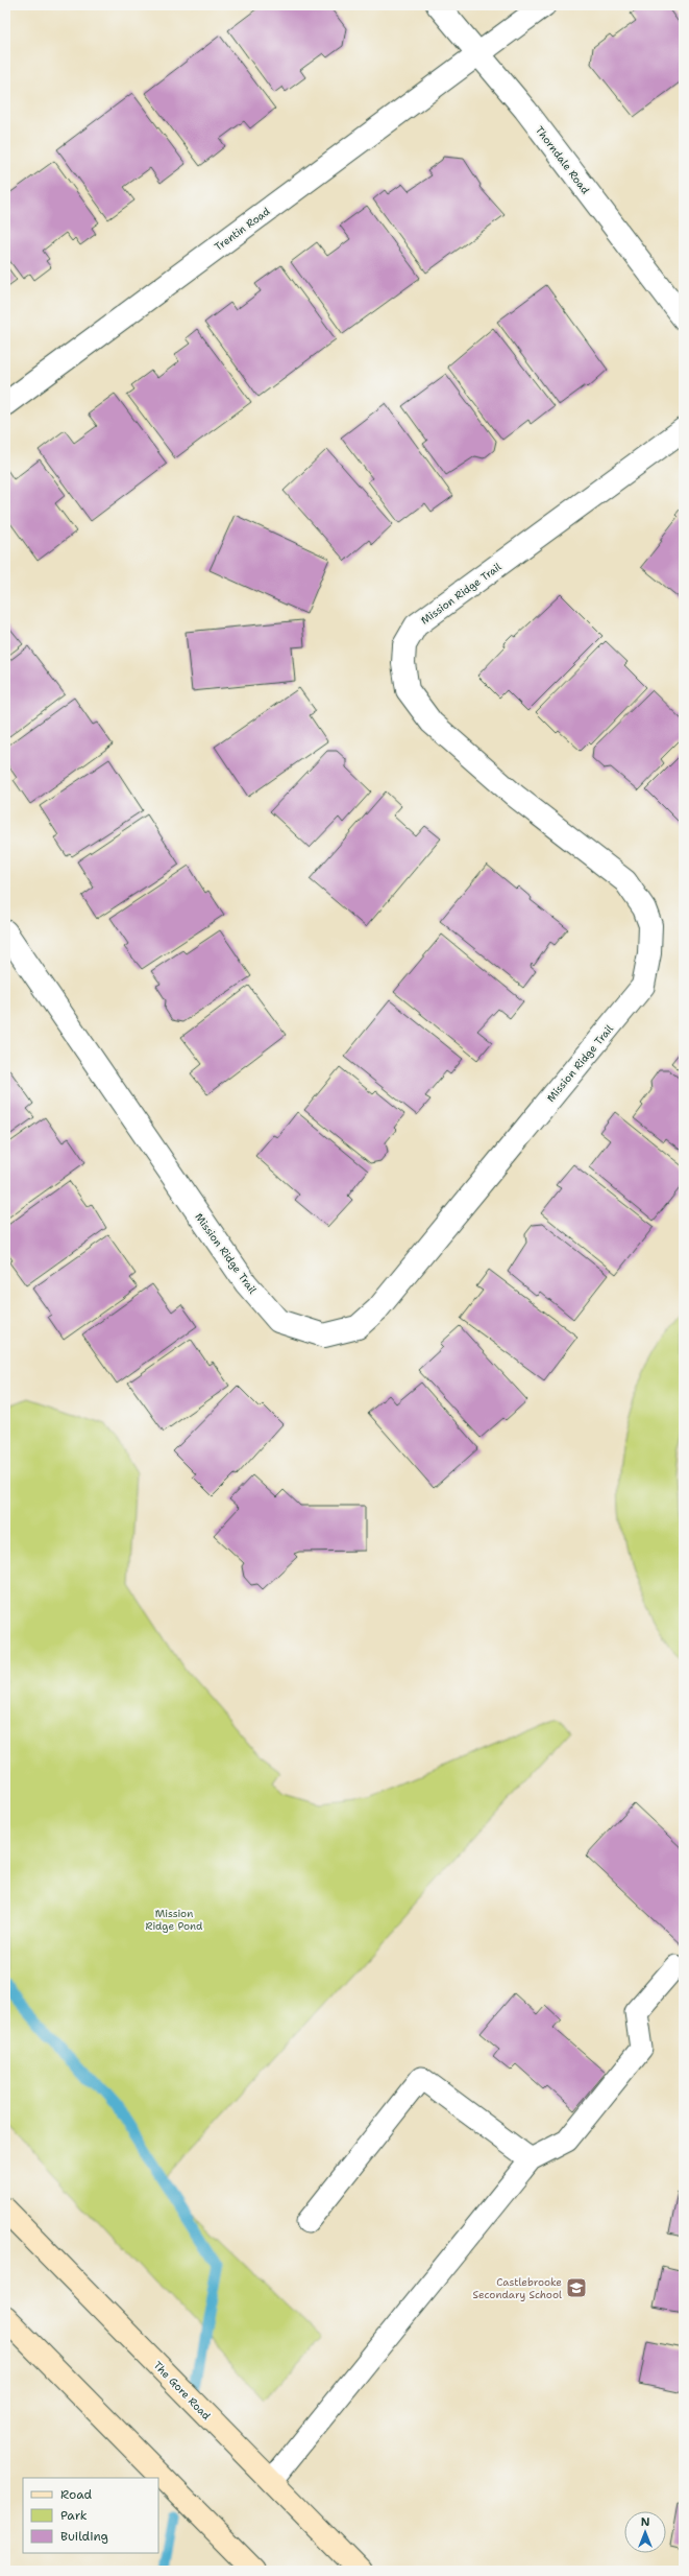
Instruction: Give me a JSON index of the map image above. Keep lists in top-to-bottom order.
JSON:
{
  "streets": {
    "main road": ["The Gore Road"],
    "street": ["Thorndale Road", "Trentin Road", "Mission Ridge Trail"]
  },
  "crossings": [
    ["Thorndale Road", "Trentin Road"]
  ],
  "parks": ["Mission Ridge Pond"],
  "places": {
    "school or university": ["Castlebrooke Secondary School"]
  },
  "legend": ["Road", "Park", "Building"],
  "north": "top"
}
